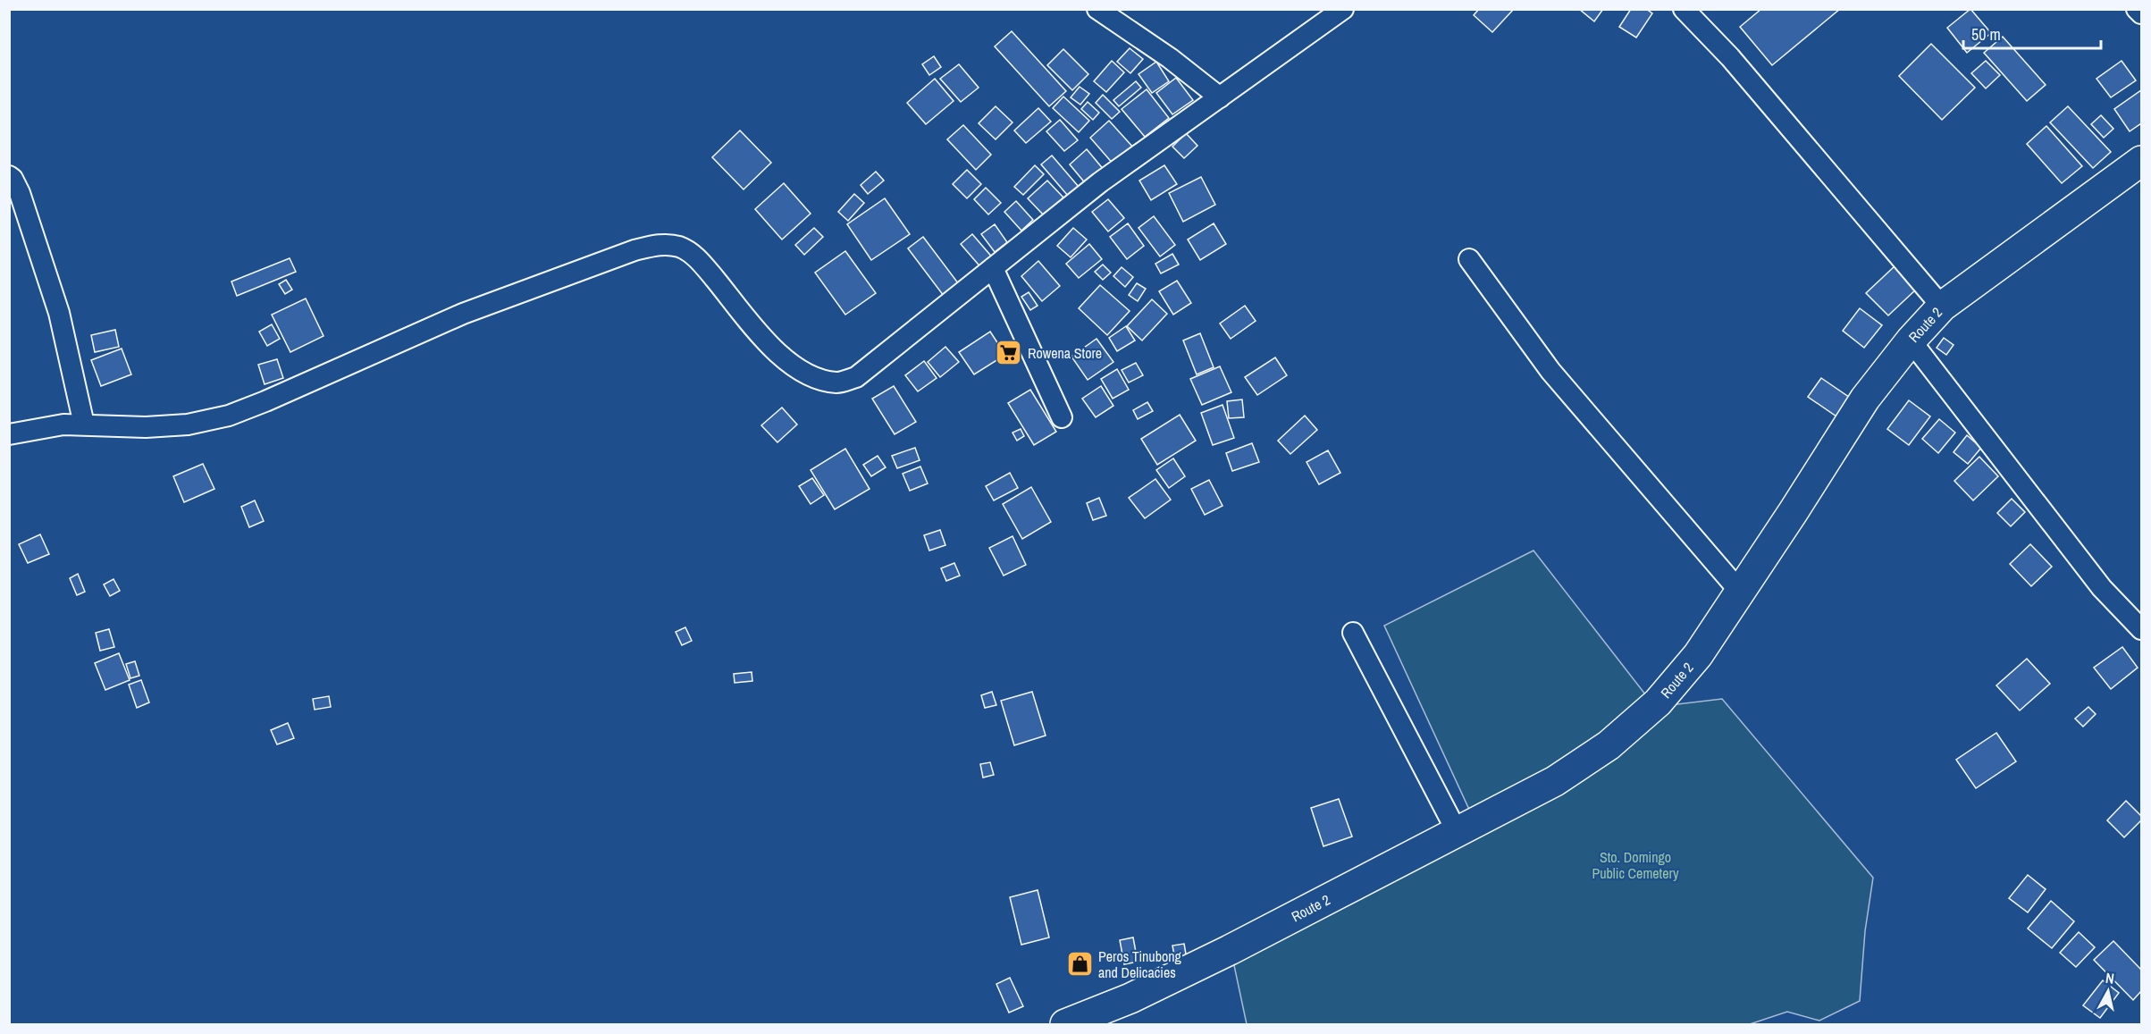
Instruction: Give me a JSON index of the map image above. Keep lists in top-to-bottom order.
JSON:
{
  "streets": {
    "highway": ["Route 2"]
  },
  "parks": ["Sto. Domingo Public Cemetery"],
  "places": {
    "supermarket": ["Rowena Store"],
    "shop": ["Peros Tinubong and Delicacies"]
  },
  "scale_bar": "50 m",
  "north": "top"
}
